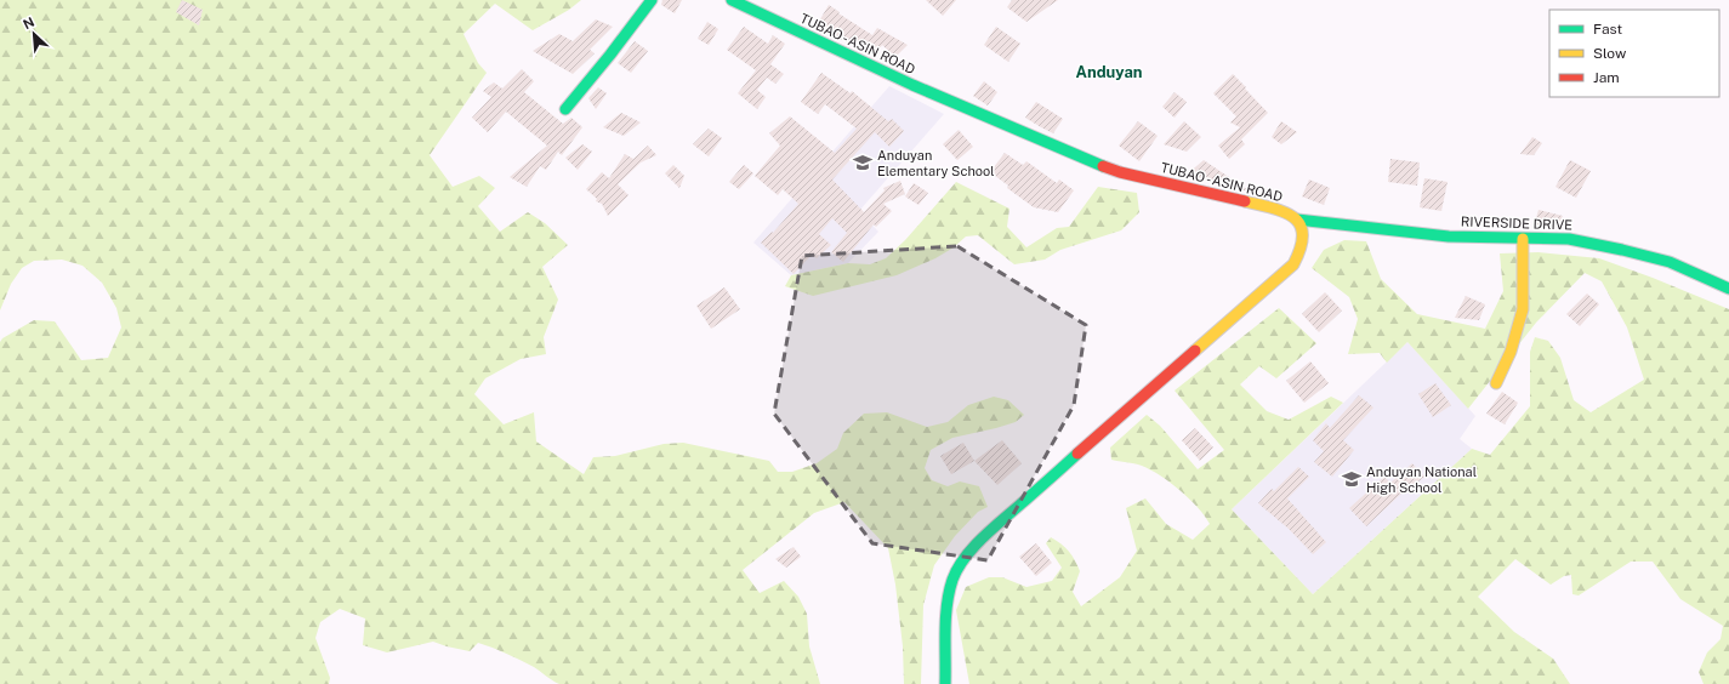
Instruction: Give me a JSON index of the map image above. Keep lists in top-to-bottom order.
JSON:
{
  "streets": {
    "main road": ["TUBAO - ASIN ROAD", "RIVERSIDE DRIVE"]
  },
  "crossings": [
    ["TUBAO - ASIN ROAD", "RIVERSIDE DRIVE"]
  ],
  "districts": ["Anduyan"],
  "places": {
    "school or university": ["Anduyan Elementary School", "Anduyan National High School"]
  },
  "legend": ["Fast", "Slow", "Jam"],
  "north": "top left"
}
